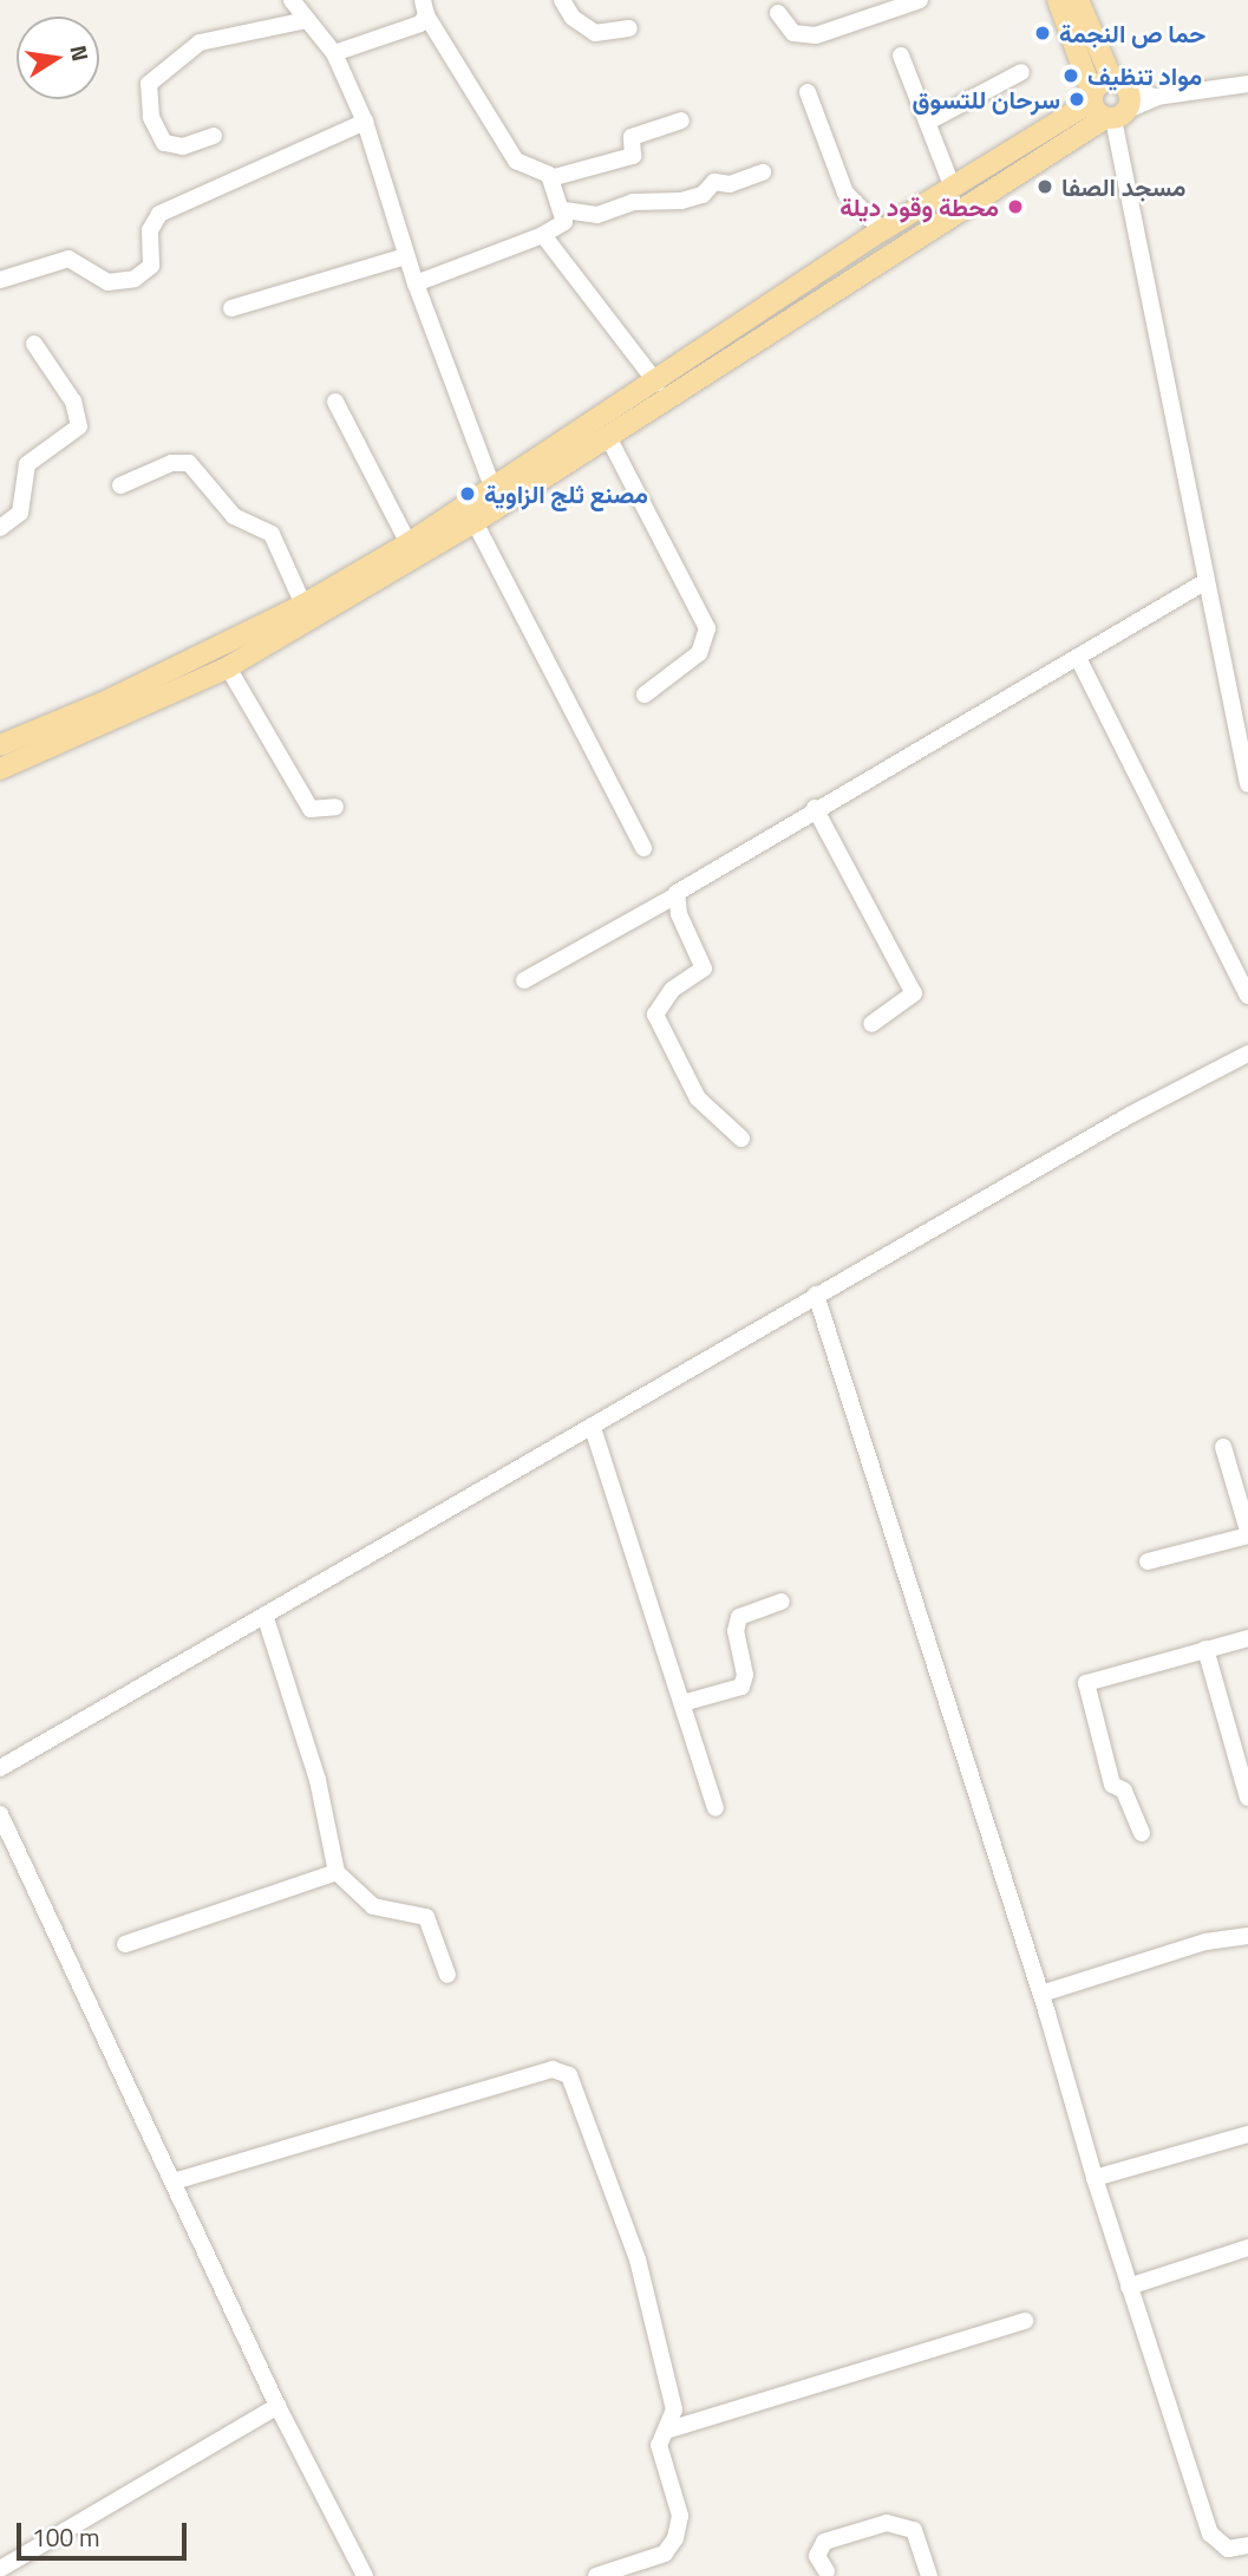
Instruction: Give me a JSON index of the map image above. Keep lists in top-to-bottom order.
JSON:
{
  "places": [
    "حما ص النجمة",
    "مواد تنظيف",
    "سرحان للتسوق",
    "مسجد الصفا",
    "محطة وقود ديلة",
    "مصنع ثلج الزاوية"
  ],
  "scale_bar": "100 m",
  "north": "right"
}
